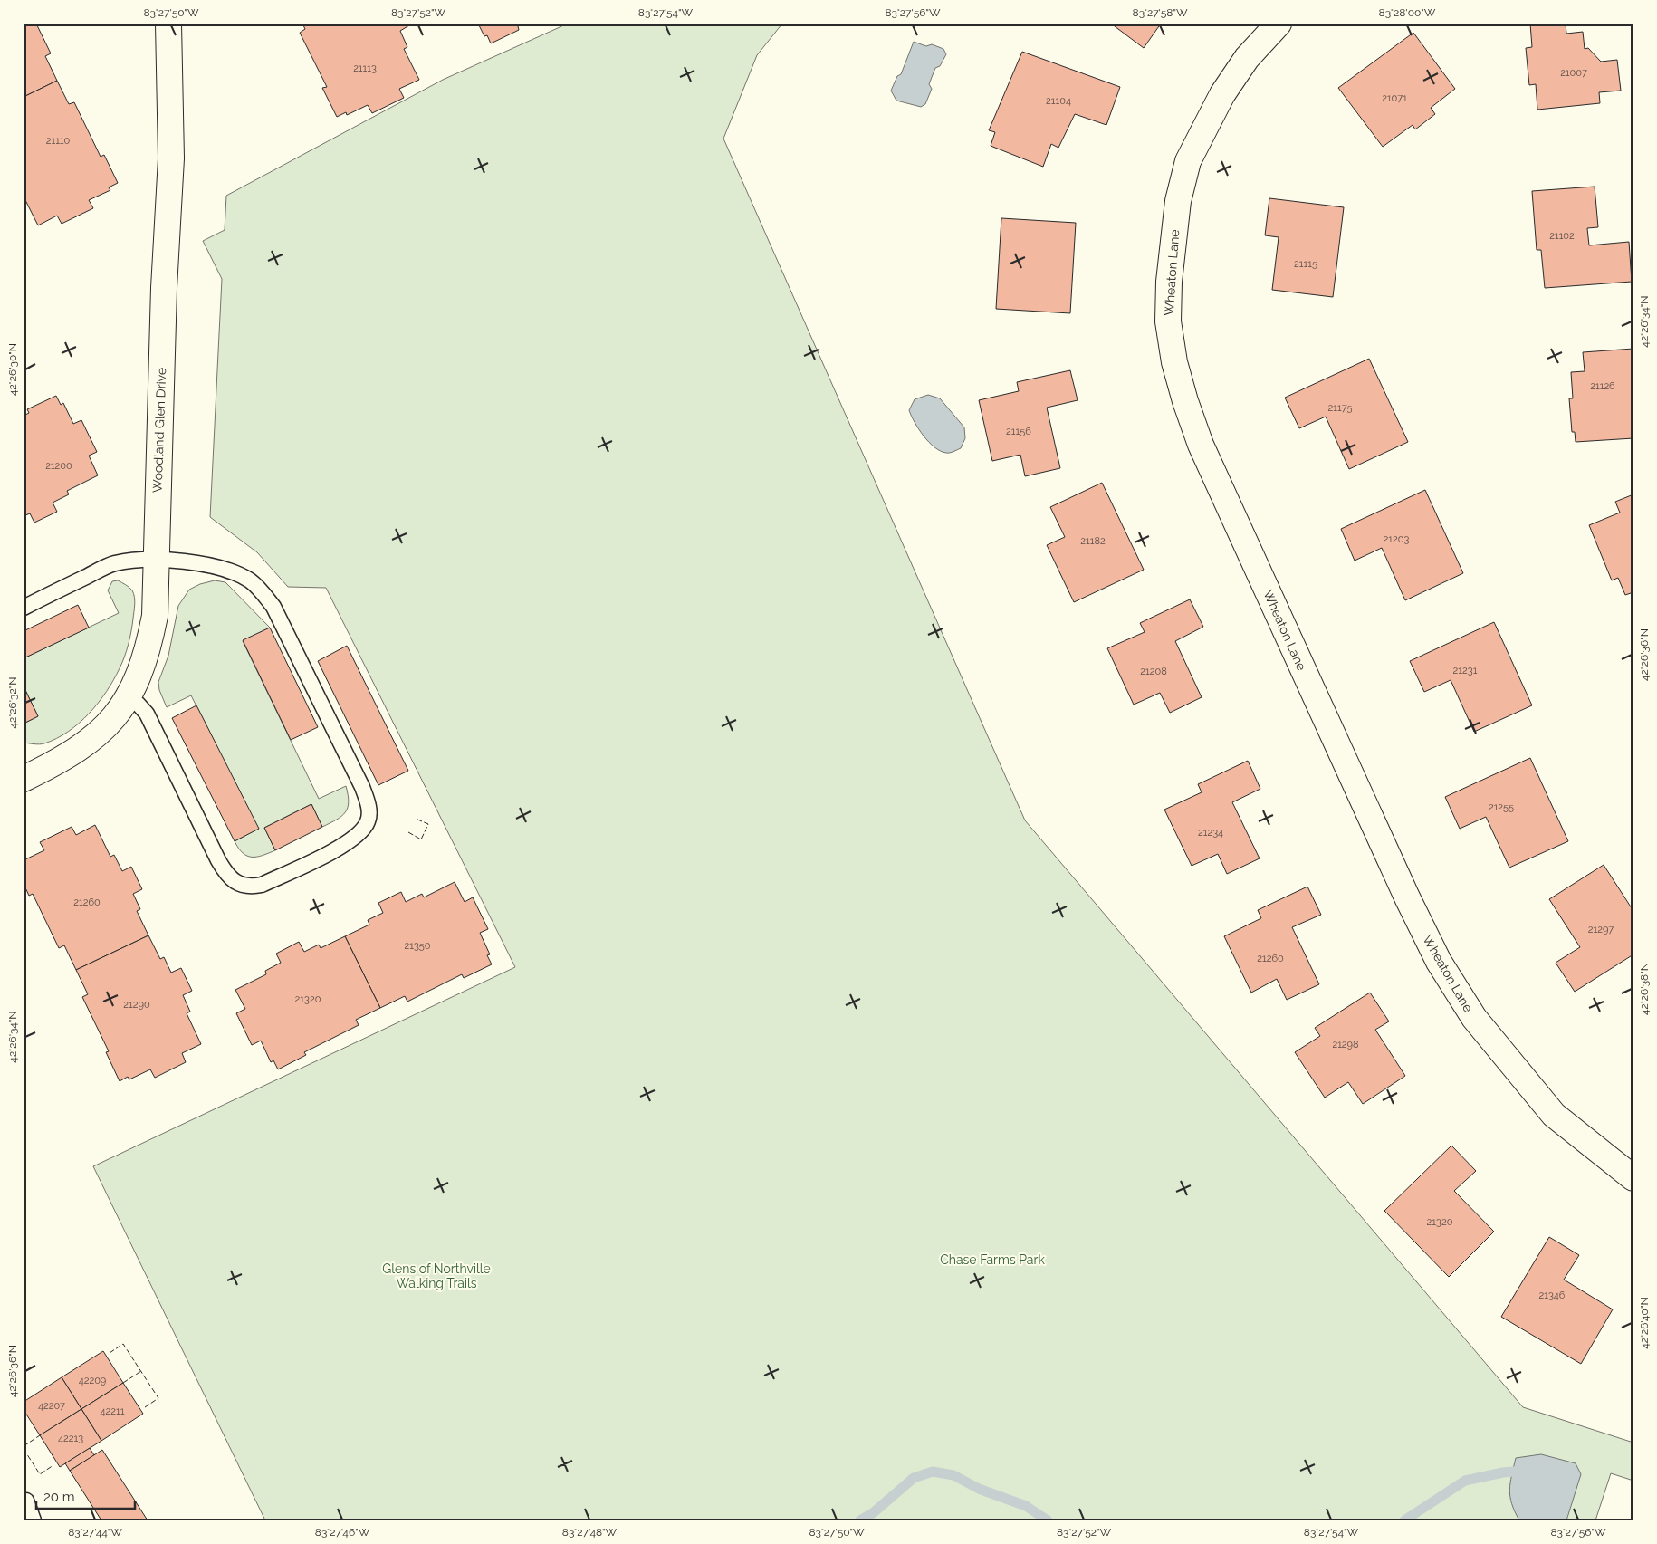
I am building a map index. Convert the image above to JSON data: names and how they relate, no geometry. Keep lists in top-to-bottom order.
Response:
{
  "streets": {
    "street": ["Wheaton Lane", "Woodland Glen Drive"]
  },
  "parks": ["Chase Farms Park", "Glens of Northville Walking Trails"],
  "house_numbers": [
    "21113",
    "21007",
    "21071",
    "21104",
    "21110",
    "21102",
    "21115",
    "21126",
    "21175",
    "21156",
    "21200",
    "21203",
    "21182",
    "21231",
    "21208",
    "21255",
    "21234",
    "21260",
    "21297",
    "21350",
    "21260",
    "21320",
    "21290",
    "21298",
    "21320",
    "21346",
    "42209",
    "42207",
    "42211",
    "42213"
  ],
  "scale_bar": "20 m",
  "coordinates": [
    "83°27'50\"W",
    "83°27'52\"W",
    "83°27'54\"W",
    "83°27'56\"W",
    "83°27'58\"W",
    "83°28'00\"W",
    "42°26'34\"N",
    "42°26'30\"N",
    "42°26'36\"N",
    "42°26'32\"N",
    "42°26'38\"N",
    "42°26'40\"N",
    "83°27'44\"W",
    "83°27'46\"W",
    "83°27'48\"W"
  ]
}
